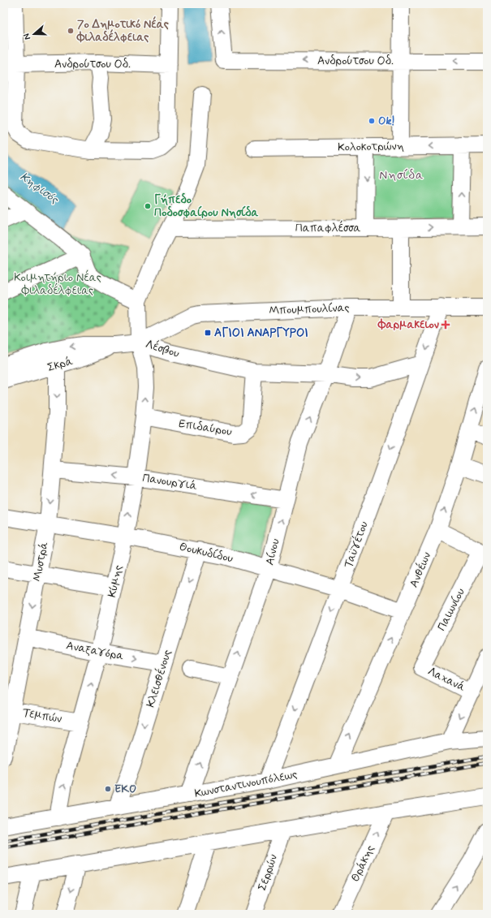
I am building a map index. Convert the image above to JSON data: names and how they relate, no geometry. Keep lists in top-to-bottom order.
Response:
{
  "streets": {
    "street": [
      "Ανδρούτσου Οδ.",
      "Κολοκοτρώνη",
      "Παπαφλέσσα",
      "Μπουμπουλίνας",
      "Λέσβου",
      "Σκρά",
      "Επιδαύρου",
      "Πανουργιά",
      "Ταϋγέτου",
      "Αίνου",
      "Θουκυδίδου",
      "Μυστρά",
      "Ανθέων",
      "Κύμης",
      "Παιωνίου",
      "Αναξαγόρα",
      "Κλεισθένους",
      "Λαχανά",
      "Τεμπών",
      "Κωνσταντινουπόλεως",
      "Θράκης",
      "Σερρών"
    ]
  },
  "crossings": [
    ["Παπαφλέσσα", "Λέσβου"],
    ["Μπουμπουλίνας", "Λέσβου"],
    ["Μπουμπουλίνας", "Σκρά"],
    ["Μπουμπουλίνας", "Ταϋγέτου"],
    ["Μπουμπουλίνας", "Αίνου"],
    ["Μπουμπουλίνας", "Κύμης"],
    ["Λέσβου", "Σκρά"],
    ["Λέσβου", "Επιδαύρου"],
    ["Λέσβου", "Ταϋγέτου"],
    ["Λέσβου", "Αίνου"],
    ["Λέσβου", "Κύμης"],
    ["Σκρά", "Μυστρά"],
    ["Σκρά", "Κύμης"],
    ["Επιδαύρου", "Κύμης"],
    ["Πανουργιά", "Αίνου"],
    ["Πανουργιά", "Μυστρά"],
    ["Πανουργιά", "Κύμης"],
    ["Ταϋγέτου", "Θουκυδίδου"],
    ["Ταϋγέτου", "Κωνσταντινουπόλεως"],
    ["Αίνου", "Θουκυδίδου"],
    ["Αίνου", "Κωνσταντινουπόλεως"],
    ["Θουκυδίδου", "Μυστρά"],
    ["Θουκυδίδου", "Ανθέων"],
    ["Θουκυδίδου", "Κύμης"],
    ["Θουκυδίδου", "Κλεισθένους"],
    ["Μυστρά", "Αναξαγόρα"],
    ["Μυστρά", "Τεμπών"],
    ["Ανθέων", "Κωνσταντινουπόλεως"],
    ["Κύμης", "Αναξαγόρα"],
    ["Κύμης", "Τεμπών"],
    ["Κύμης", "Κωνσταντινουπόλεως"],
    ["Παιωνίου", "Λαχανά"],
    ["Αναξαγόρα", "Κλεισθένους"],
    ["Κλεισθένους", "Κωνσταντινουπόλεως"]
  ],
  "one_way": [
    "Ανδρούτσου Οδ.",
    "Ταϋγέτου",
    "Αίνου",
    "Μυστρά",
    "Κύμης",
    "Αναξαγόρα",
    "Κλεισθένους"
  ],
  "districts": ["Νησίδα"],
  "water": ["Κηφισός"],
  "parks": ["Κοιμητήριο Νέας Φιλαδέλφειας"],
  "places": {
    "other": [
      "7ο Δημοτικό Νέας Φιλαδέλφειας",
      "Ok!",
      "Γήπεδο Ποδοσφαίρου Νησίδα",
      "EKO"
    ],
    "health": ["Φαρμακειον"],
    "transit": ["ΑΓΙΟΙ ΑΝΑΡΓΥΡΟΙ"]
  },
  "north": "left"
}
